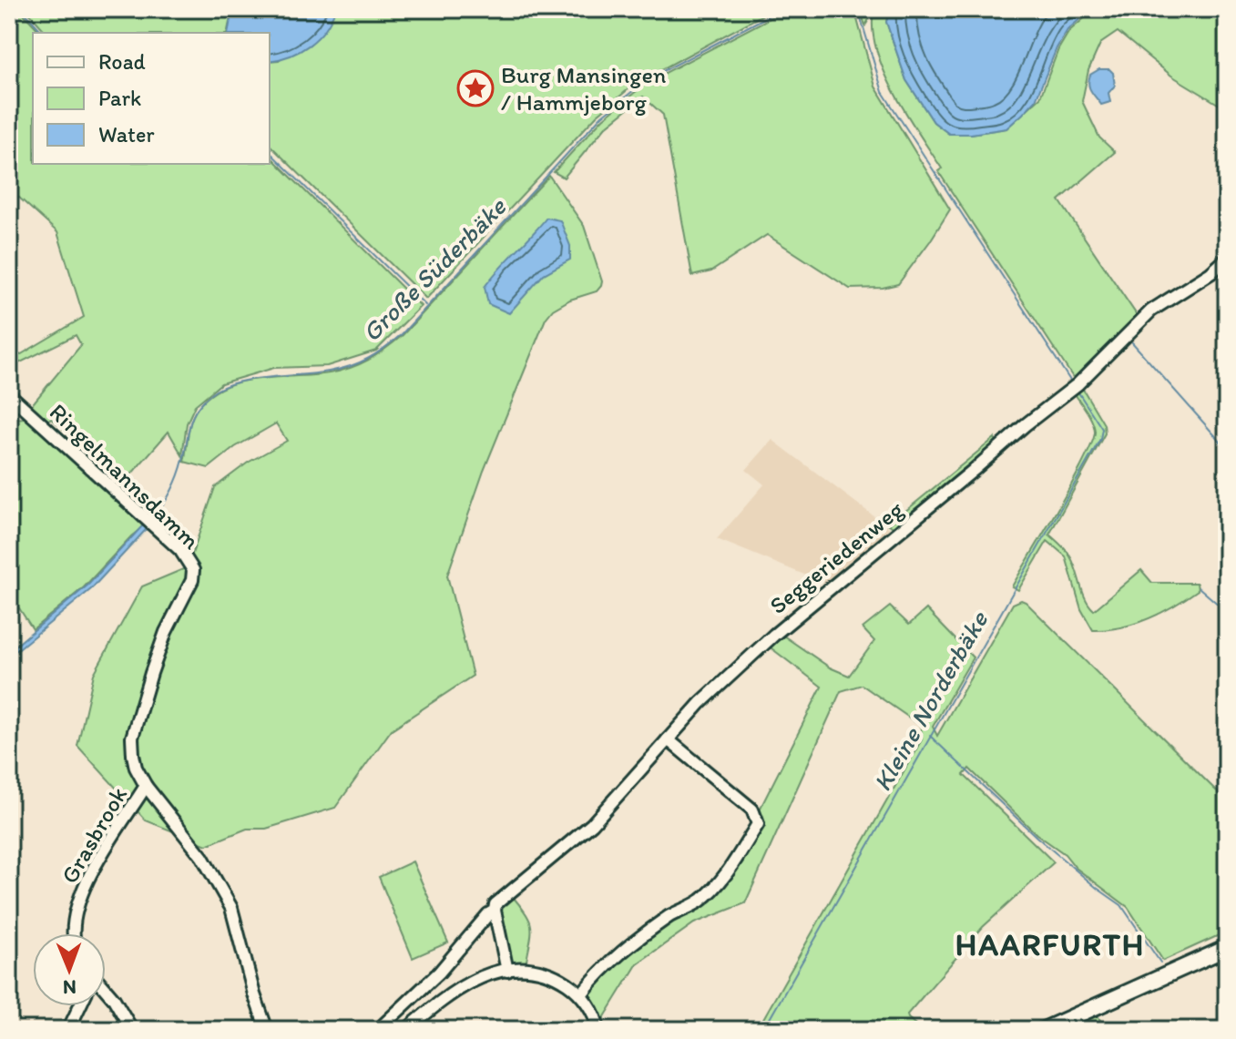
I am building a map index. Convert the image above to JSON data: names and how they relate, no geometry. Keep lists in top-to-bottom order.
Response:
{
  "streets": {
    "street": ["Ringelmannsdamm", "Seggeriedenweg", "Grasbrook"]
  },
  "crossings": [
    ["Ringelmannsdamm", "Grasbrook"]
  ],
  "districts": ["HAARFURTH"],
  "water": ["Große Süderbäke", "Kleine Norderbäke"],
  "places": {
    "place": ["Burg Mansingen / Hammjeborg"]
  },
  "legend": ["Road", "Park", "Water"],
  "north": "bottom"
}
